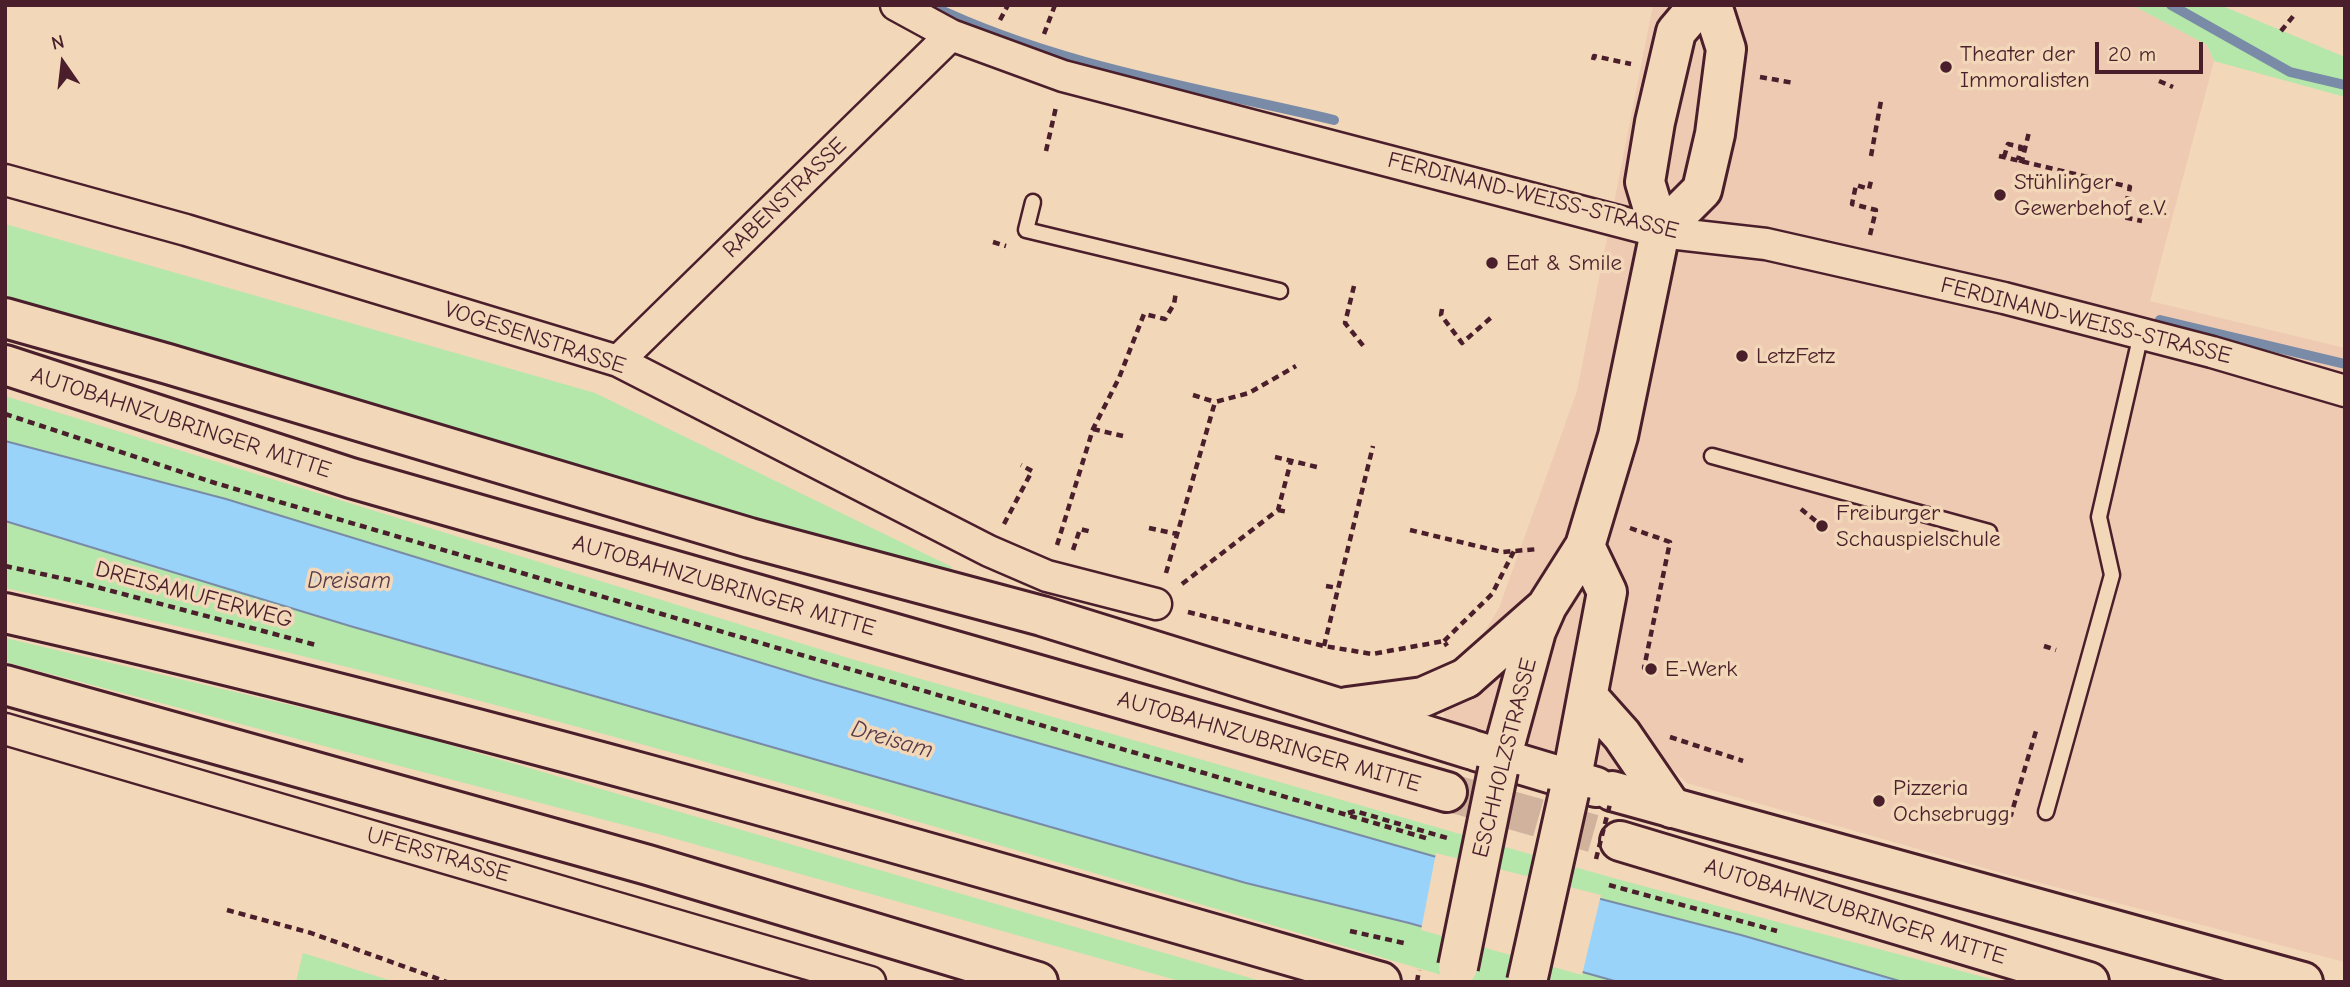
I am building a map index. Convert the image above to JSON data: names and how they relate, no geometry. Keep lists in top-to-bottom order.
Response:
{
  "streets": {
    "main road": ["AUTOBAHNZUBRINGER MITTE", "ESCHHOLZSTRASSE"],
    "street": [
      "FERDINAND-WEISS-STRASSE",
      "RABENSTRASSE",
      "VOGESENSTRASSE",
      "UFERSTRASSE"
    ],
    "path": ["DREISAMUFERWEG"]
  },
  "crossings": [
    ["FERDINAND-WEISS-STRASSE", "RABENSTRASSE"],
    ["FERDINAND-WEISS-STRASSE", "ESCHHOLZSTRASSE"],
    ["RABENSTRASSE", "VOGESENSTRASSE"]
  ],
  "water": ["Dreisam"],
  "places": [
    "Theater der Immoralisten",
    "Stühlinger Gewerbehof e.V.",
    "Eat & Smile",
    "LetzFetz",
    "Freiburger Schauspielschule",
    "E-Werk",
    "Pizzeria Ochsebrugg"
  ],
  "scale_bar": "20 m",
  "north": "top"
}
